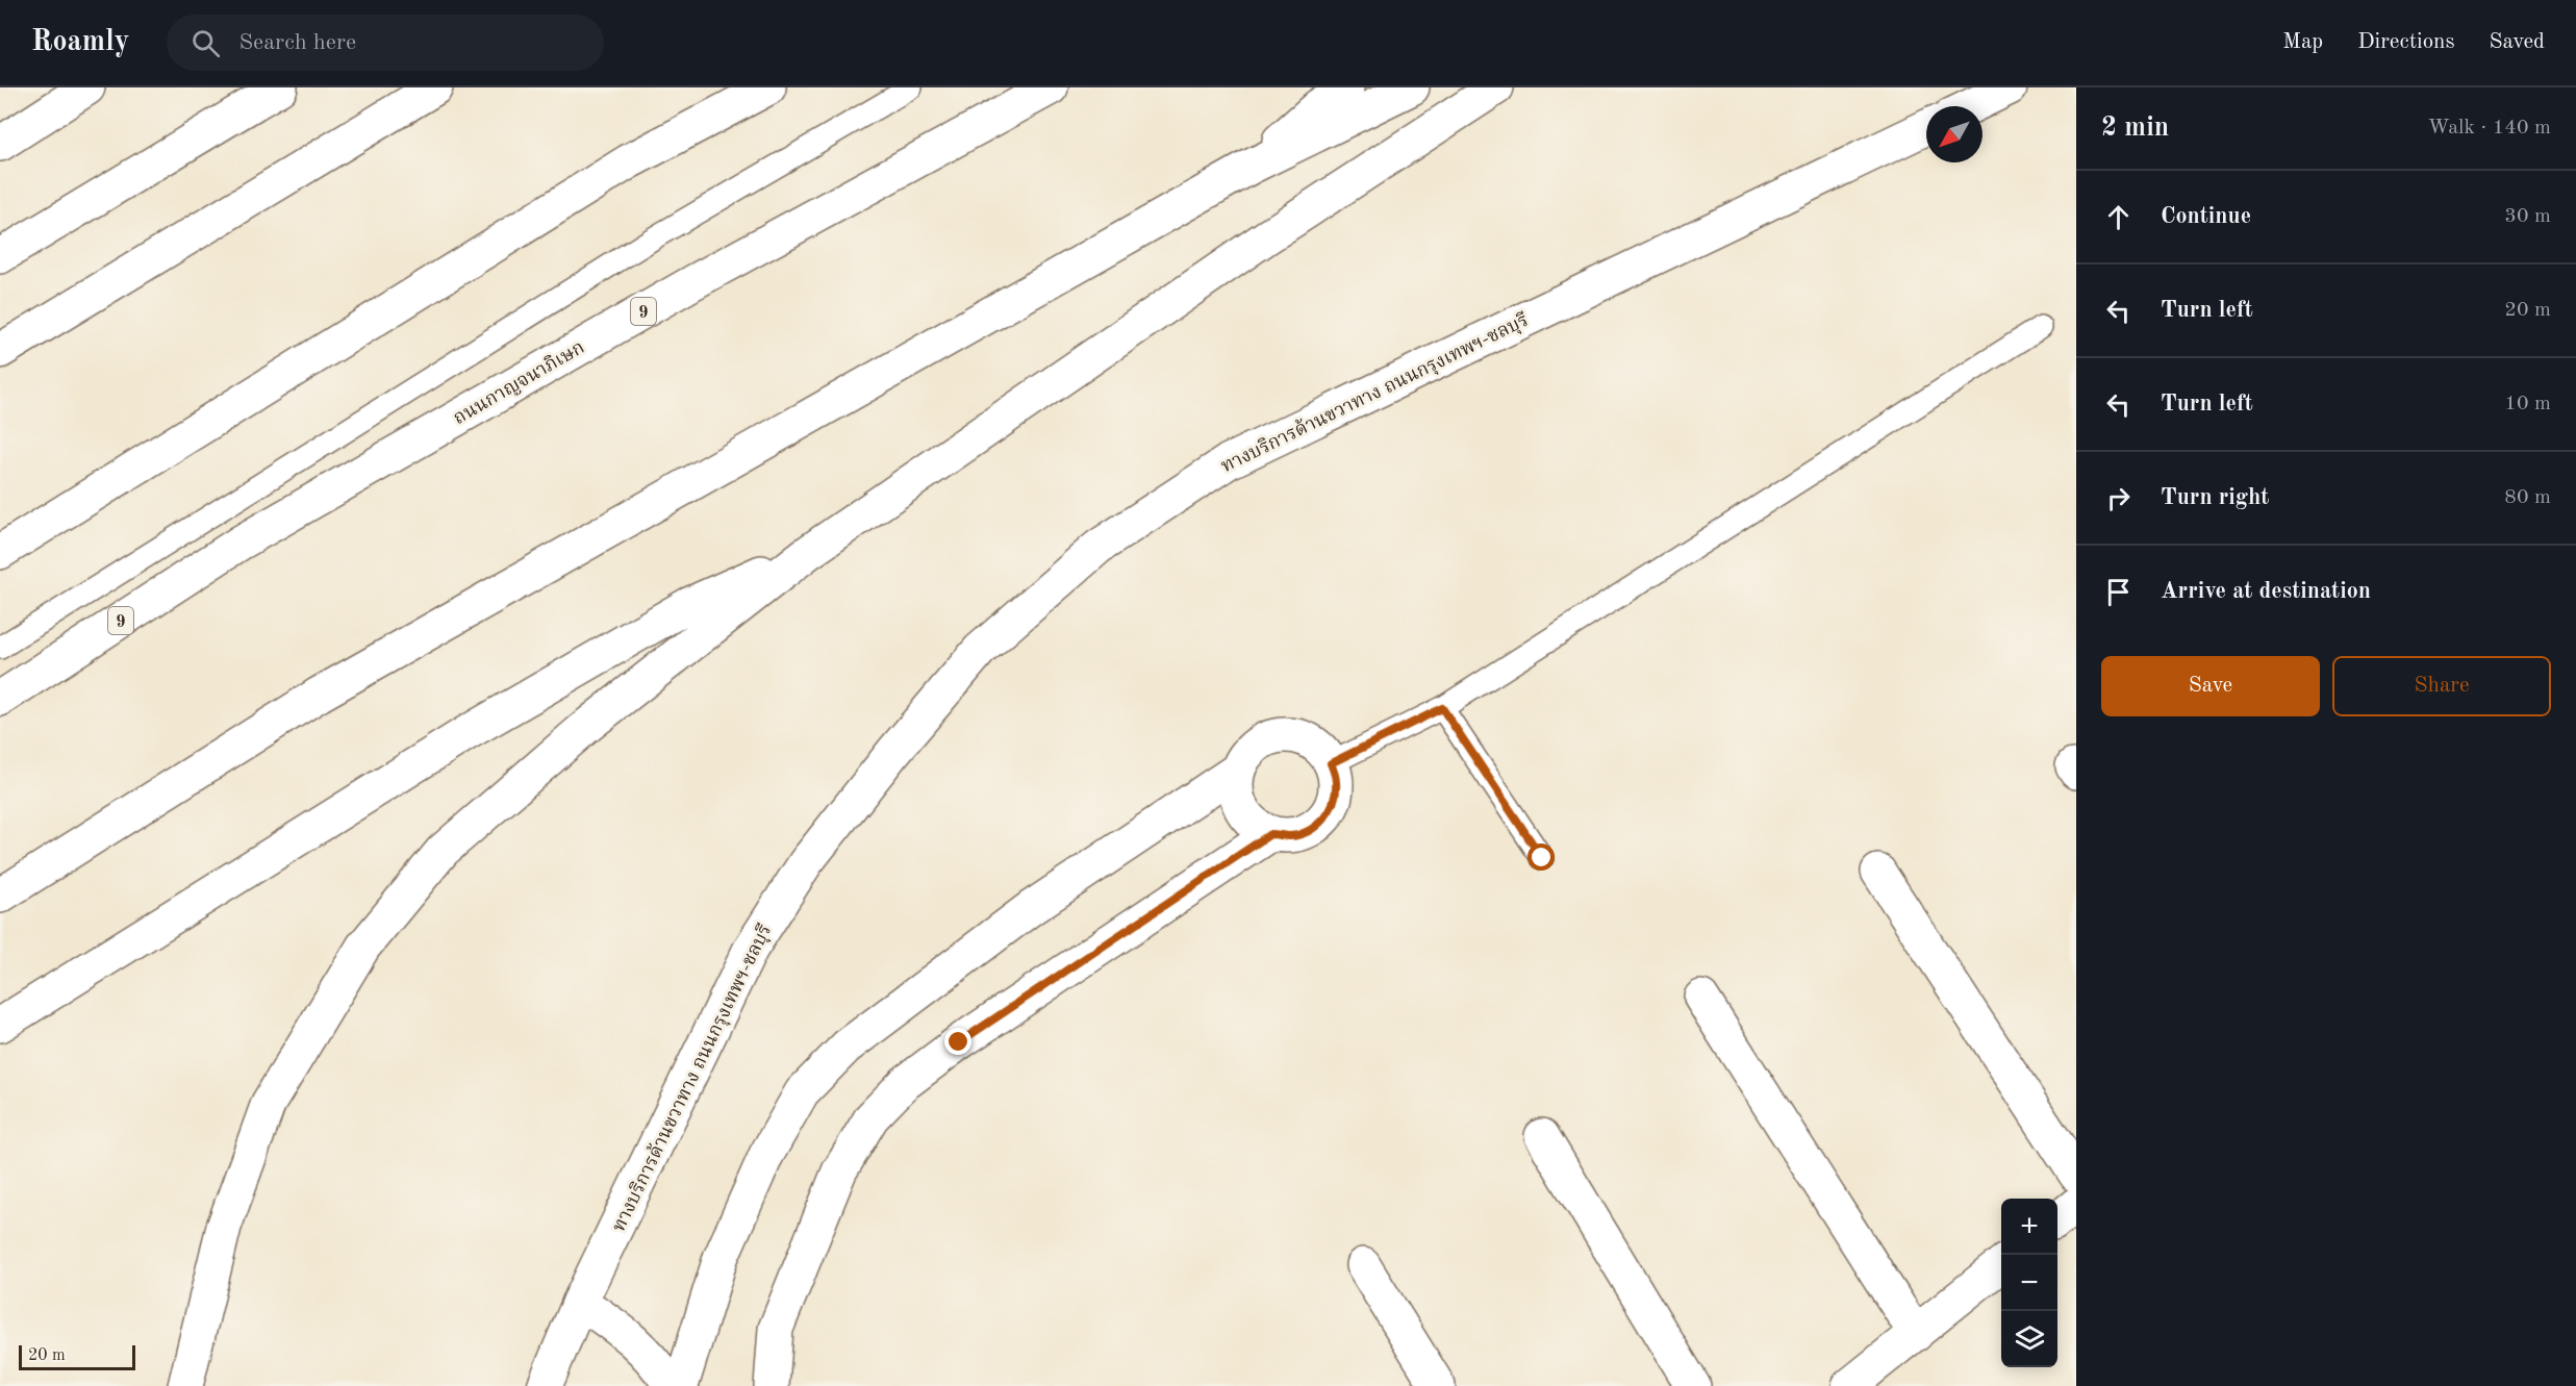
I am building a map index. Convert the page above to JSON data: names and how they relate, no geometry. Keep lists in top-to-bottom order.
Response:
{
  "streets": {
    "main road": ["9", "ถนนกาญจนาภิเษก", "ทางบริการด้านขวาทาง ถนนกรุงเทพฯ-ชลบุรี"]
  },
  "scale_bar": "20 m",
  "north": "bottom left",
  "page": {
    "header": "Roamly",
    "search": "Search here",
    "nav": ["Map", "Directions", "Saved"],
    "heading": ["2 min", "Walk · 140 m"],
    "list": [
      ["Continue", "30 m"],
      ["Turn left", "20 m"],
      ["Turn left", "10 m"],
      ["Turn right", "80 m"],
      "Arrive at destination"
    ],
    "buttons": ["Save", "Share"],
    "map_buttons": ["+", "−"],
    "scale": "20 m"
  }
}
